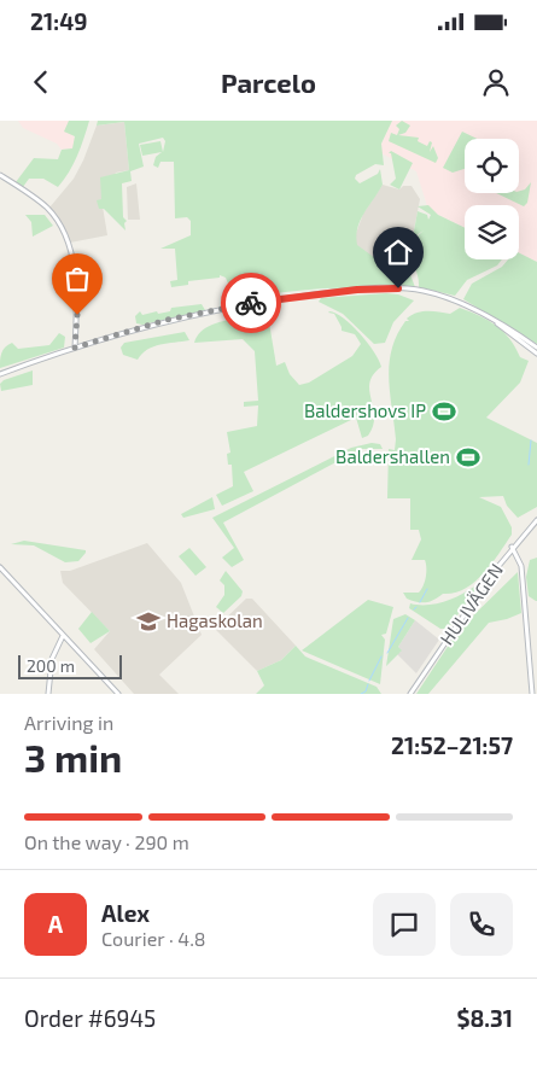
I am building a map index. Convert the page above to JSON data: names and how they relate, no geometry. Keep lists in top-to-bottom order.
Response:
{
  "streets": {
    "street": ["HULIVÄGEN"]
  },
  "places": {
    "sports": ["Baldershovs IP", "Baldershallen"],
    "school or university": ["Hagaskolan"]
  },
  "scale_bar": "200 m",
  "page": {
    "status": "21:49",
    "header": "Parcelo",
    "scale": "200 m",
    "heading": ["3 min", "Arriving in", "21:52–21:57"],
    "panel": [
      "Alex",
      "Courier · 4.8",
      "Order #6945",
      "$8.31"
    ],
    "bar": "On the way · 290 m",
    "round": "A"
  }
}
